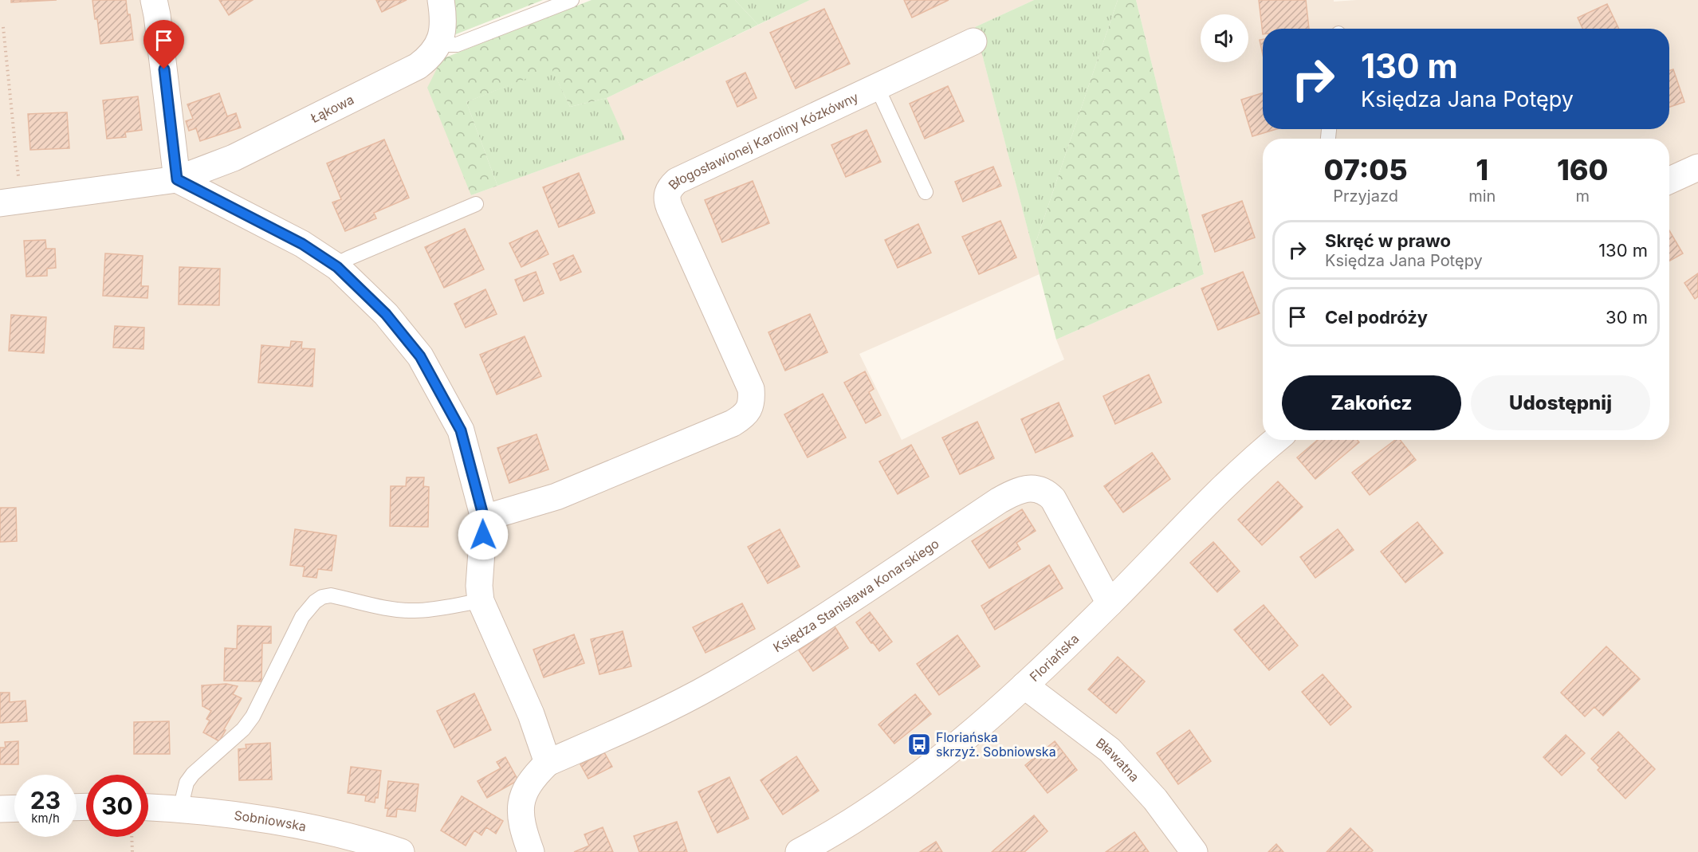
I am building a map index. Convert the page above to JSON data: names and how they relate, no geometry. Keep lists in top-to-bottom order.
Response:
{
  "streets": {
    "street": [
      "Łąkowa",
      "Błogosławionej Karoliny Kózkówny",
      "Księdza Stanisława Konarskiego",
      "Floriańska",
      "Bławatna",
      "Sobniowska"
    ]
  },
  "crossings": [
    ["Księdza Stanisława Konarskiego", "Floriańska"],
    ["Floriańska", "Bławatna"]
  ],
  "places": {
    "bus stop": ["Floriańska skrzyż. Sobniowska"]
  },
  "page": {
    "turn": ["130 m", "Księdza Jana Potępy"],
    "eta": [
      "07:05",
      "Przyjazd",
      "1",
      "min",
      "160",
      "m"
    ],
    "list": [
      {
        "name": "Skręć w prawo",
        "note": "Księdza Jana Potępy",
        "value": "130 m"
      },
      {
        "name": "Cel podróży",
        "value": "30 m"
      }
    ],
    "buttons": ["Zakończ", "Udostępnij"],
    "speed": "23 km/h",
    "limit": "30"
  }
}
